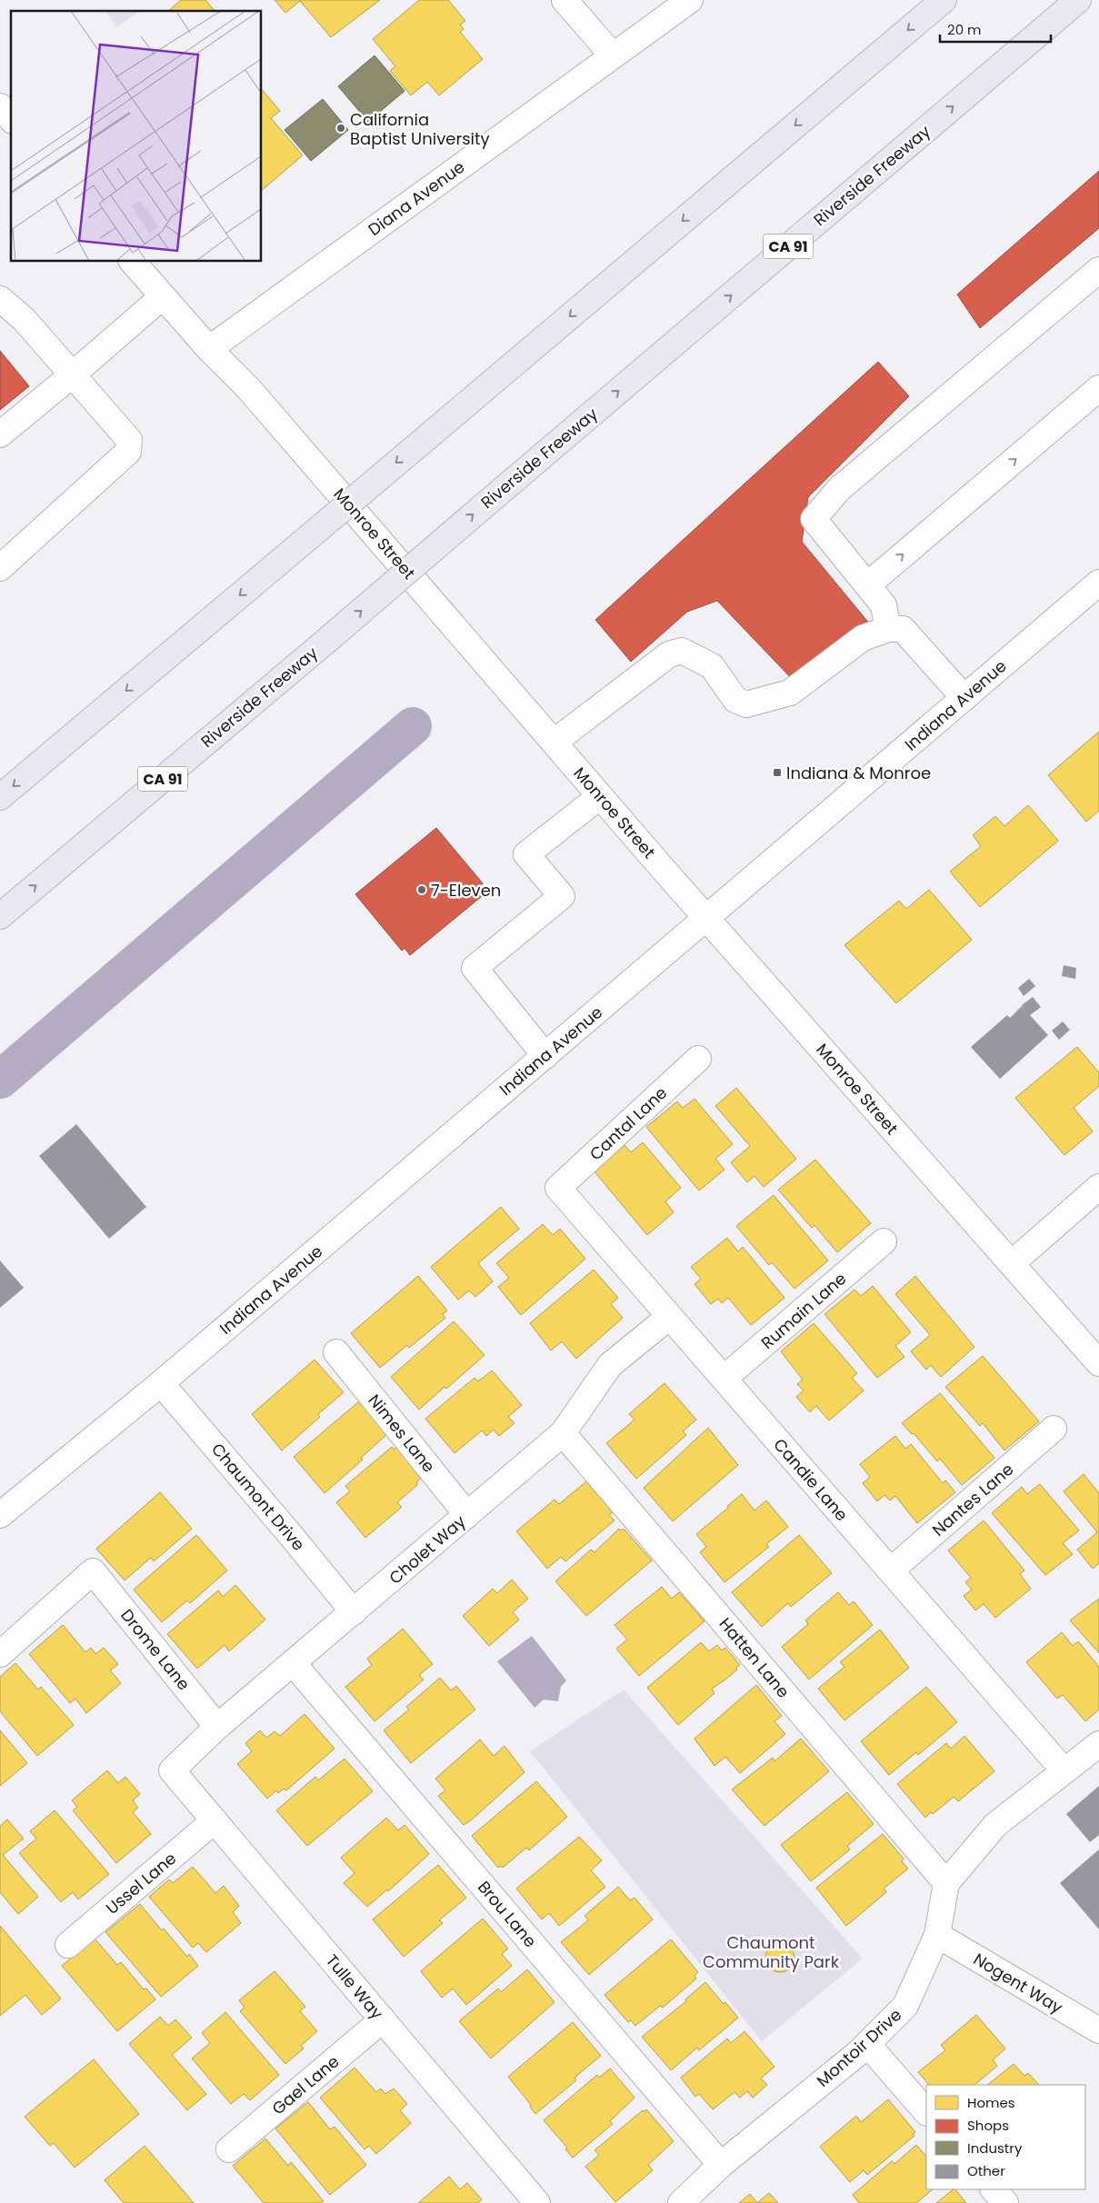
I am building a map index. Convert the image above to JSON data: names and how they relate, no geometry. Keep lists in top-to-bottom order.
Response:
{
  "streets": {
    "highway": ["Riverside Freeway", "CA 91"],
    "street": [
      "Diana Avenue",
      "Monroe Street",
      "Indiana Avenue",
      "Cantal Lane",
      "Rumain Lane",
      "Nimes Lane",
      "Candie Lane",
      "Chaumont Drive",
      "Nantes Lane",
      "Cholet Way",
      "Drome Lane",
      "Hatten Lane",
      "Ussel Lane",
      "Brou Lane",
      "Nogent Way",
      "Tulle Way",
      "Montoir Drive",
      "Gael Lane"
    ]
  },
  "crossings": [
    ["Diana Avenue", "Monroe Street"],
    ["Monroe Street", "Indiana Avenue"],
    ["Indiana Avenue", "Chaumont Drive"],
    ["Cantal Lane", "Candie Lane"],
    ["Rumain Lane", "Candie Lane"],
    ["Nimes Lane", "Cholet Way"],
    ["Candie Lane", "Nantes Lane"],
    ["Candie Lane", "Cholet Way"],
    ["Chaumont Drive", "Cholet Way"],
    ["Cholet Way", "Drome Lane"],
    ["Cholet Way", "Hatten Lane"],
    ["Cholet Way", "Brou Lane"],
    ["Cholet Way", "Tulle Way"],
    ["Hatten Lane", "Montoir Drive"],
    ["Ussel Lane", "Tulle Way"],
    ["Brou Lane", "Montoir Drive"],
    ["Nogent Way", "Montoir Drive"],
    ["Tulle Way", "Gael Lane"]
  ],
  "parks": ["Chaumont Community Park"],
  "places": {
    "other": ["California Baptist University", "7-Eleven"],
    "transit": ["Indiana & Monroe"]
  },
  "legend": [
    "Homes",
    "Shops",
    "Industry",
    "Other"
  ],
  "scale_bar": "20 m"
}
